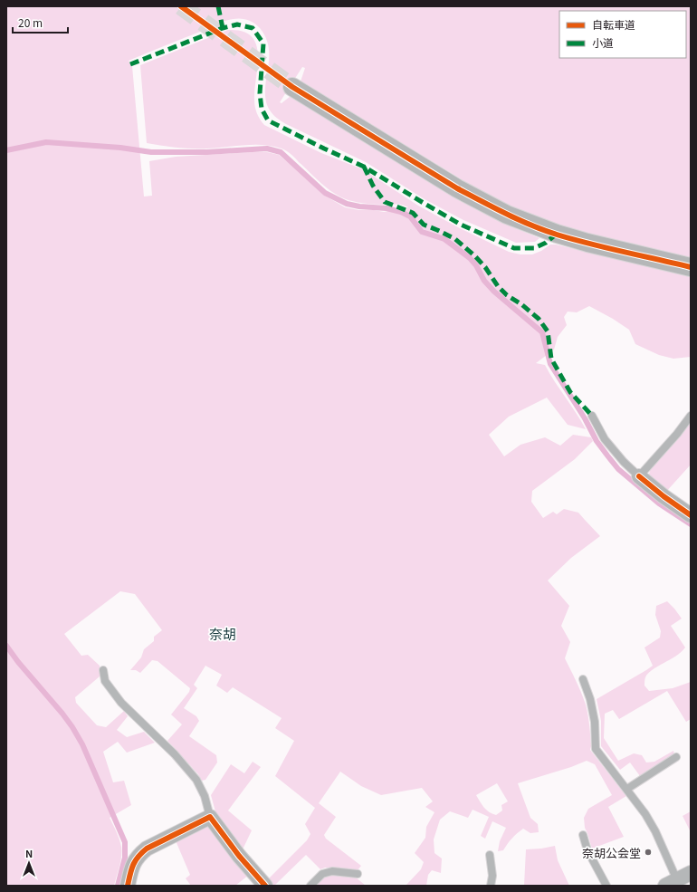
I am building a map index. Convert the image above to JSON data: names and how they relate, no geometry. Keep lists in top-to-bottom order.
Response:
{
  "districts": ["奈胡"],
  "places": ["奈胡公会堂"],
  "legend": ["自転車道", "小道"],
  "scale_bar": "20 m",
  "north": "top"
}
